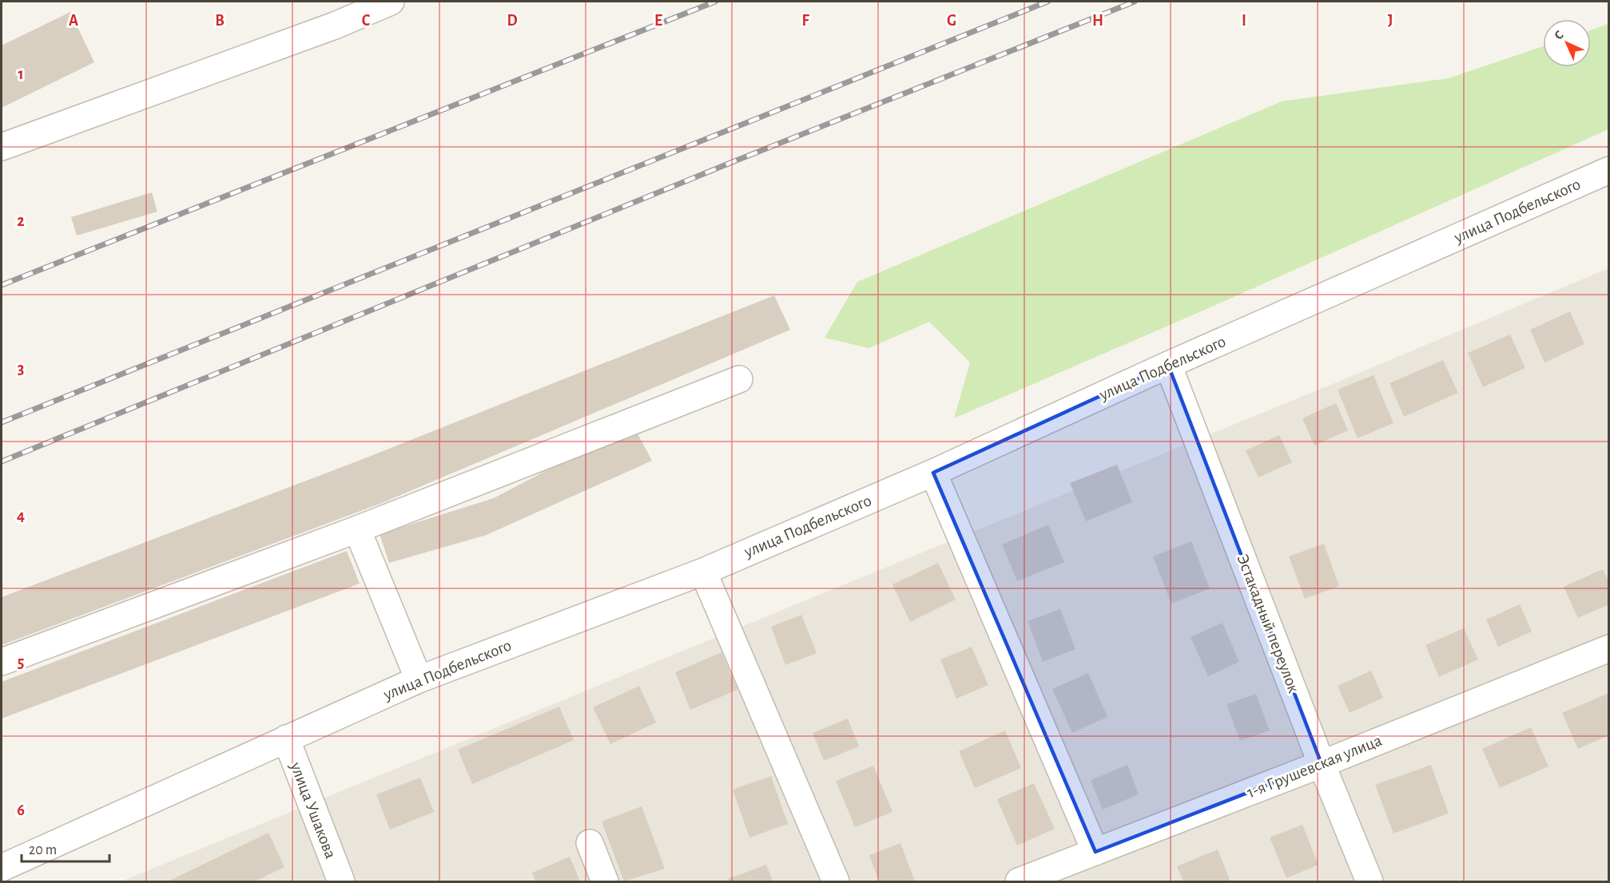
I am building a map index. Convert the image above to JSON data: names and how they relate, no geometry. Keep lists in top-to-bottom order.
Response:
{
  "streets": {
    "street": [
      "улица Подбельского",
      "Эстакадный переулок",
      "1-я Грушевская улица",
      "улица Ушакова"
    ]
  },
  "crossings": [
    ["улица Подбельского", "Эстакадный переулок"],
    ["улица Подбельского", "улица Ушакова"],
    ["Эстакадный переулок", "1-я Грушевская улица"]
  ],
  "scale_bar": "20 m",
  "north": "top left",
  "grid": {
    "columns": [
      "A",
      "B",
      "C",
      "D",
      "E",
      "F",
      "G",
      "H",
      "I",
      "J"
    ],
    "rows": [
      "1",
      "2",
      "3",
      "4",
      "5",
      "6"
    ]
  }
}
